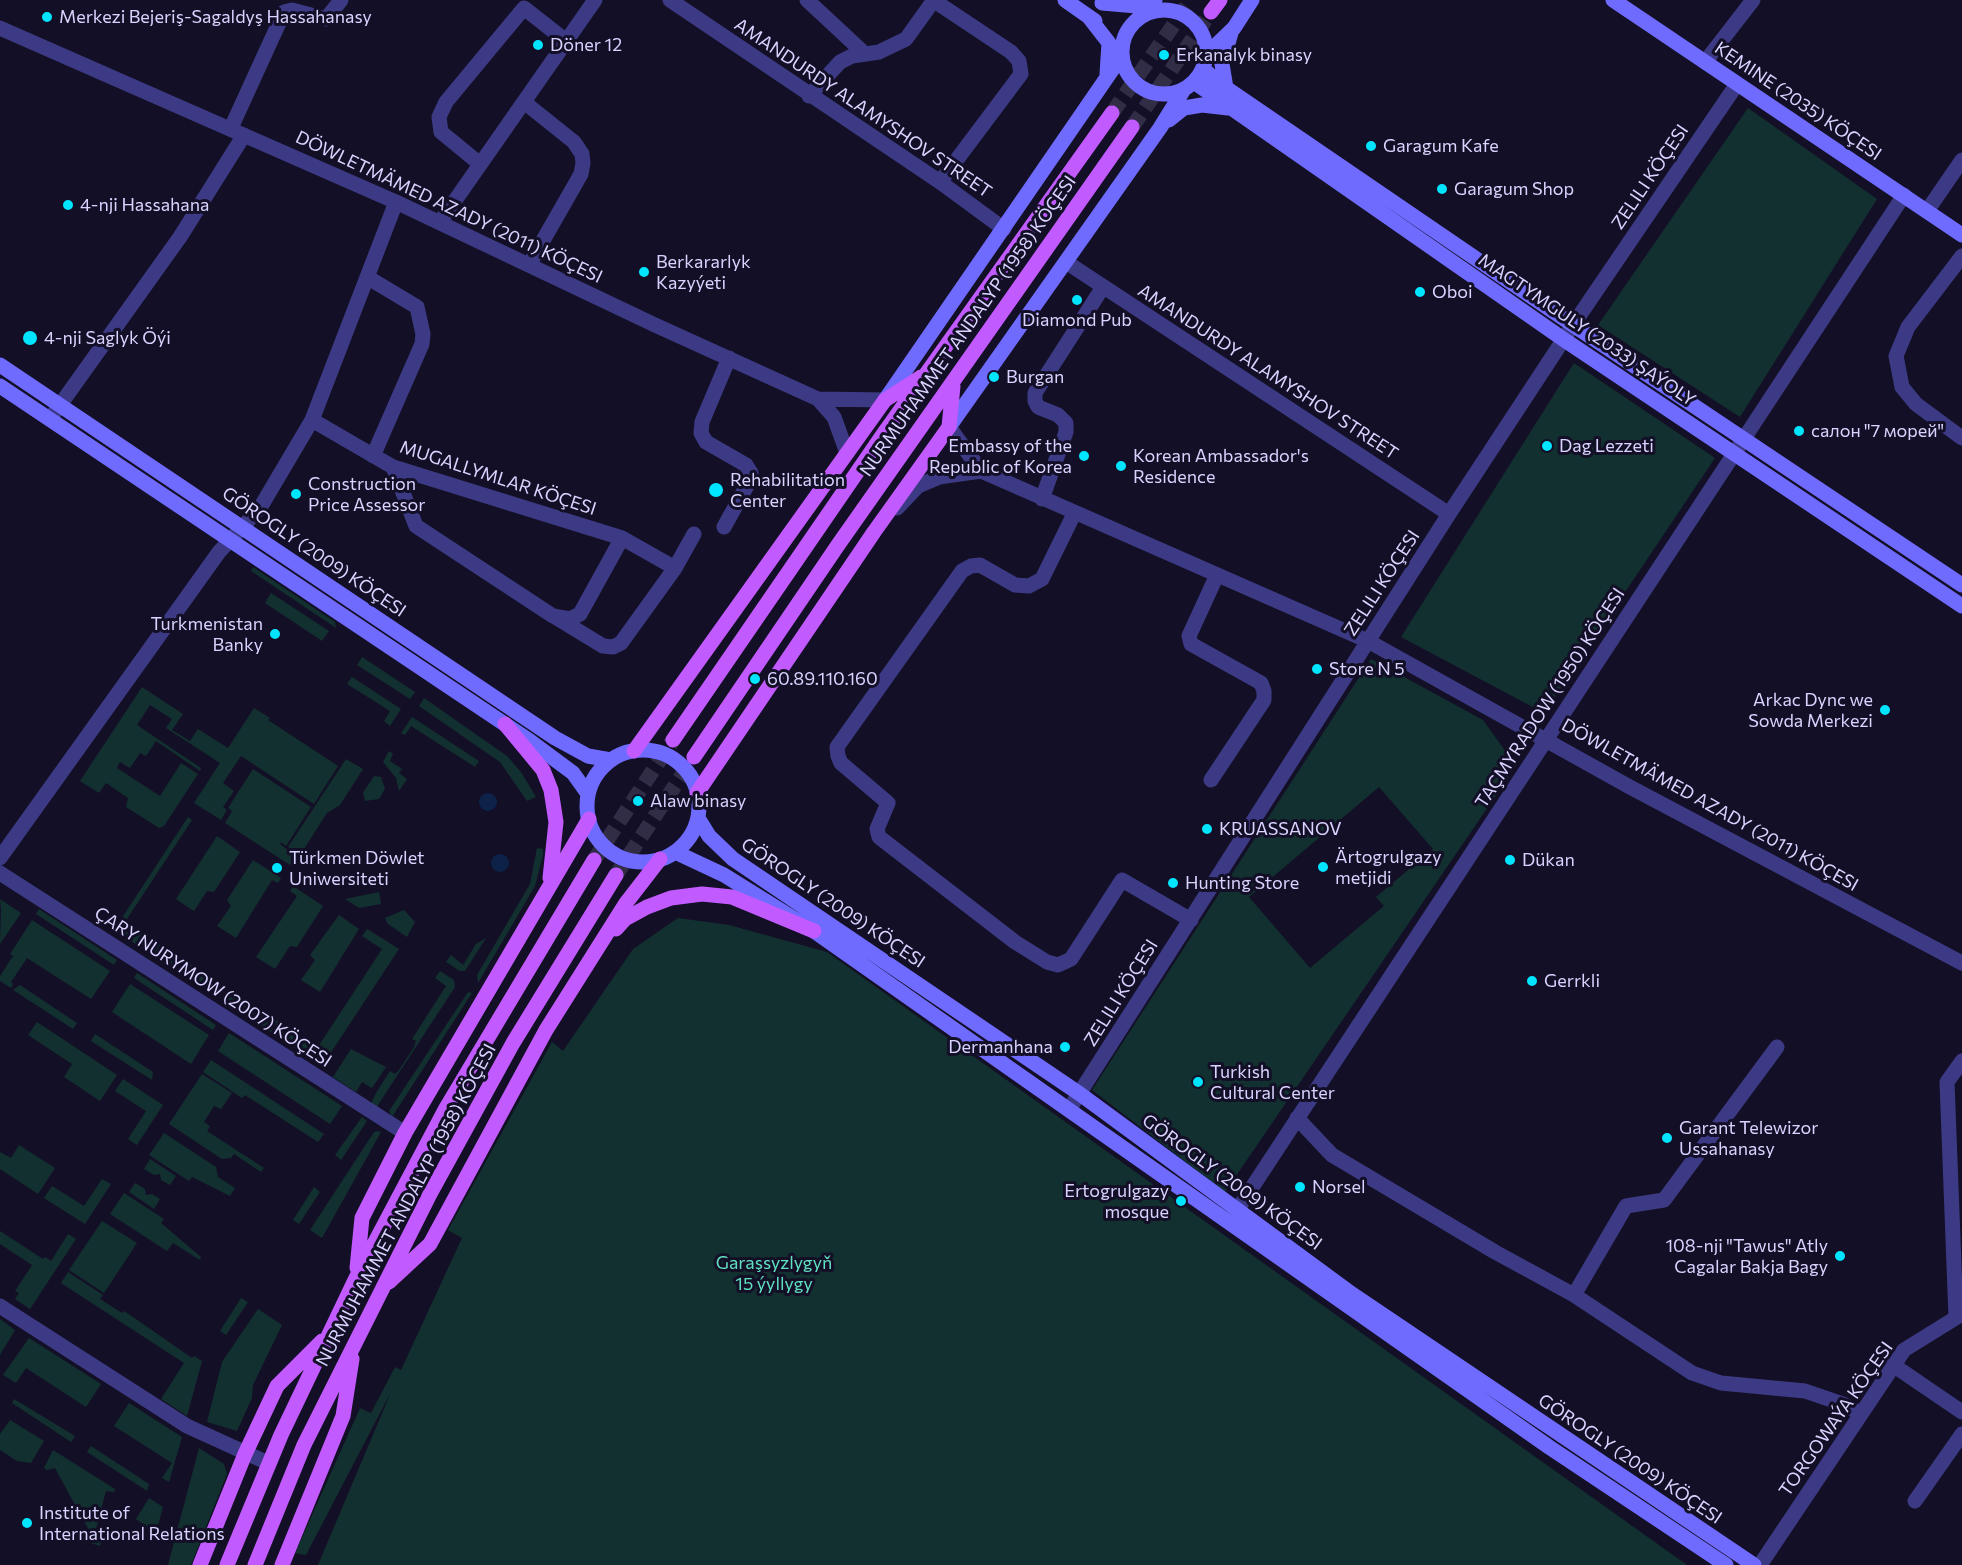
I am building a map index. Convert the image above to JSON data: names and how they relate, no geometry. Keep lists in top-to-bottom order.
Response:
{
  "streets": {
    "main road": ["NURMUHAMMET ANDALYP (1958) KÖÇESI"],
    "street": [
      "KEMINE (2035) KÖÇESI",
      "AMANDURDY ALAMYSHOV STREET",
      "ZELILI KÖÇESI",
      "DÖWLETMÄMED AZADY (2011) KÖÇESI",
      "MAGTYMGULY (2033) ŞAÝOLY",
      "MUGALLYMLAR KÖÇESI",
      "GÖROGLY (2009) KÖÇESI",
      "TAÇMYRADOW (1950) KÖÇESI",
      "ÇARY NURYMOW (2007) KÖÇESI",
      "TORGOWAÝA KÖÇESI"
    ]
  },
  "crossings": [
    ["KEMINE (2035) KÖÇESI", "ZELILI KÖÇESI"],
    ["KEMINE (2035) KÖÇESI", "TAÇMYRADOW (1950) KÖÇESI"],
    ["AMANDURDY ALAMYSHOV STREET", "ZELILI KÖÇESI"],
    ["ZELILI KÖÇESI", "DÖWLETMÄMED AZADY (2011) KÖÇESI"],
    ["ZELILI KÖÇESI", "MAGTYMGULY (2033) ŞAÝOLY"],
    ["ZELILI KÖÇESI", "GÖROGLY (2009) KÖÇESI"],
    ["DÖWLETMÄMED AZADY (2011) KÖÇESI", "NURMUHAMMET ANDALYP (1958) KÖÇESI"],
    ["DÖWLETMÄMED AZADY (2011) KÖÇESI", "TAÇMYRADOW (1950) KÖÇESI"],
    ["MAGTYMGULY (2033) ŞAÝOLY", "TAÇMYRADOW (1950) KÖÇESI"],
    ["GÖROGLY (2009) KÖÇESI", "TAÇMYRADOW (1950) KÖÇESI"]
  ],
  "parks": ["Garaşsyzlygyň 15 ýyllygy"],
  "places": [
    "Merkezi Bejeriş-Sagaldyş Hassahanasy",
    "Döner 12",
    "Erkanalyk binasy",
    "Garagum Kafe",
    "Garagum Shop",
    "4-nji Hassahana",
    "Berkararlyk Kazyýeti",
    "Oboi",
    "Diamond Pub",
    "4-nji Saglyk Öýi",
    "Burgan",
    "салон \"7 морей\"",
    "Dag Lezzeti",
    "Embassy of the Republic of Korea",
    "Korean Ambassador's Residence",
    "Rehabilitation Center",
    "Construction Price Assessor",
    "Turkmenistan Banky",
    "Store N 5",
    "60.89.110.160",
    "Arkac Dync we Sowda Merkezi",
    "Alaw binasy",
    "KRUASSANOV",
    "Dükan",
    "Ärtogrulgazy metjidi",
    "Türkmen Döwlet Uniwersiteti",
    "Hunting Store",
    "Gerrkli",
    "Dermanhana",
    "Turkish Cultural Center",
    "Garant Telewizor Ussahanasy",
    "Norsel",
    "Ertogrulgazy mosque",
    "108-nji \"Tawus\" Atly Cagalar Bakja Bagy",
    "Institute of International Relations"
  ]
}
